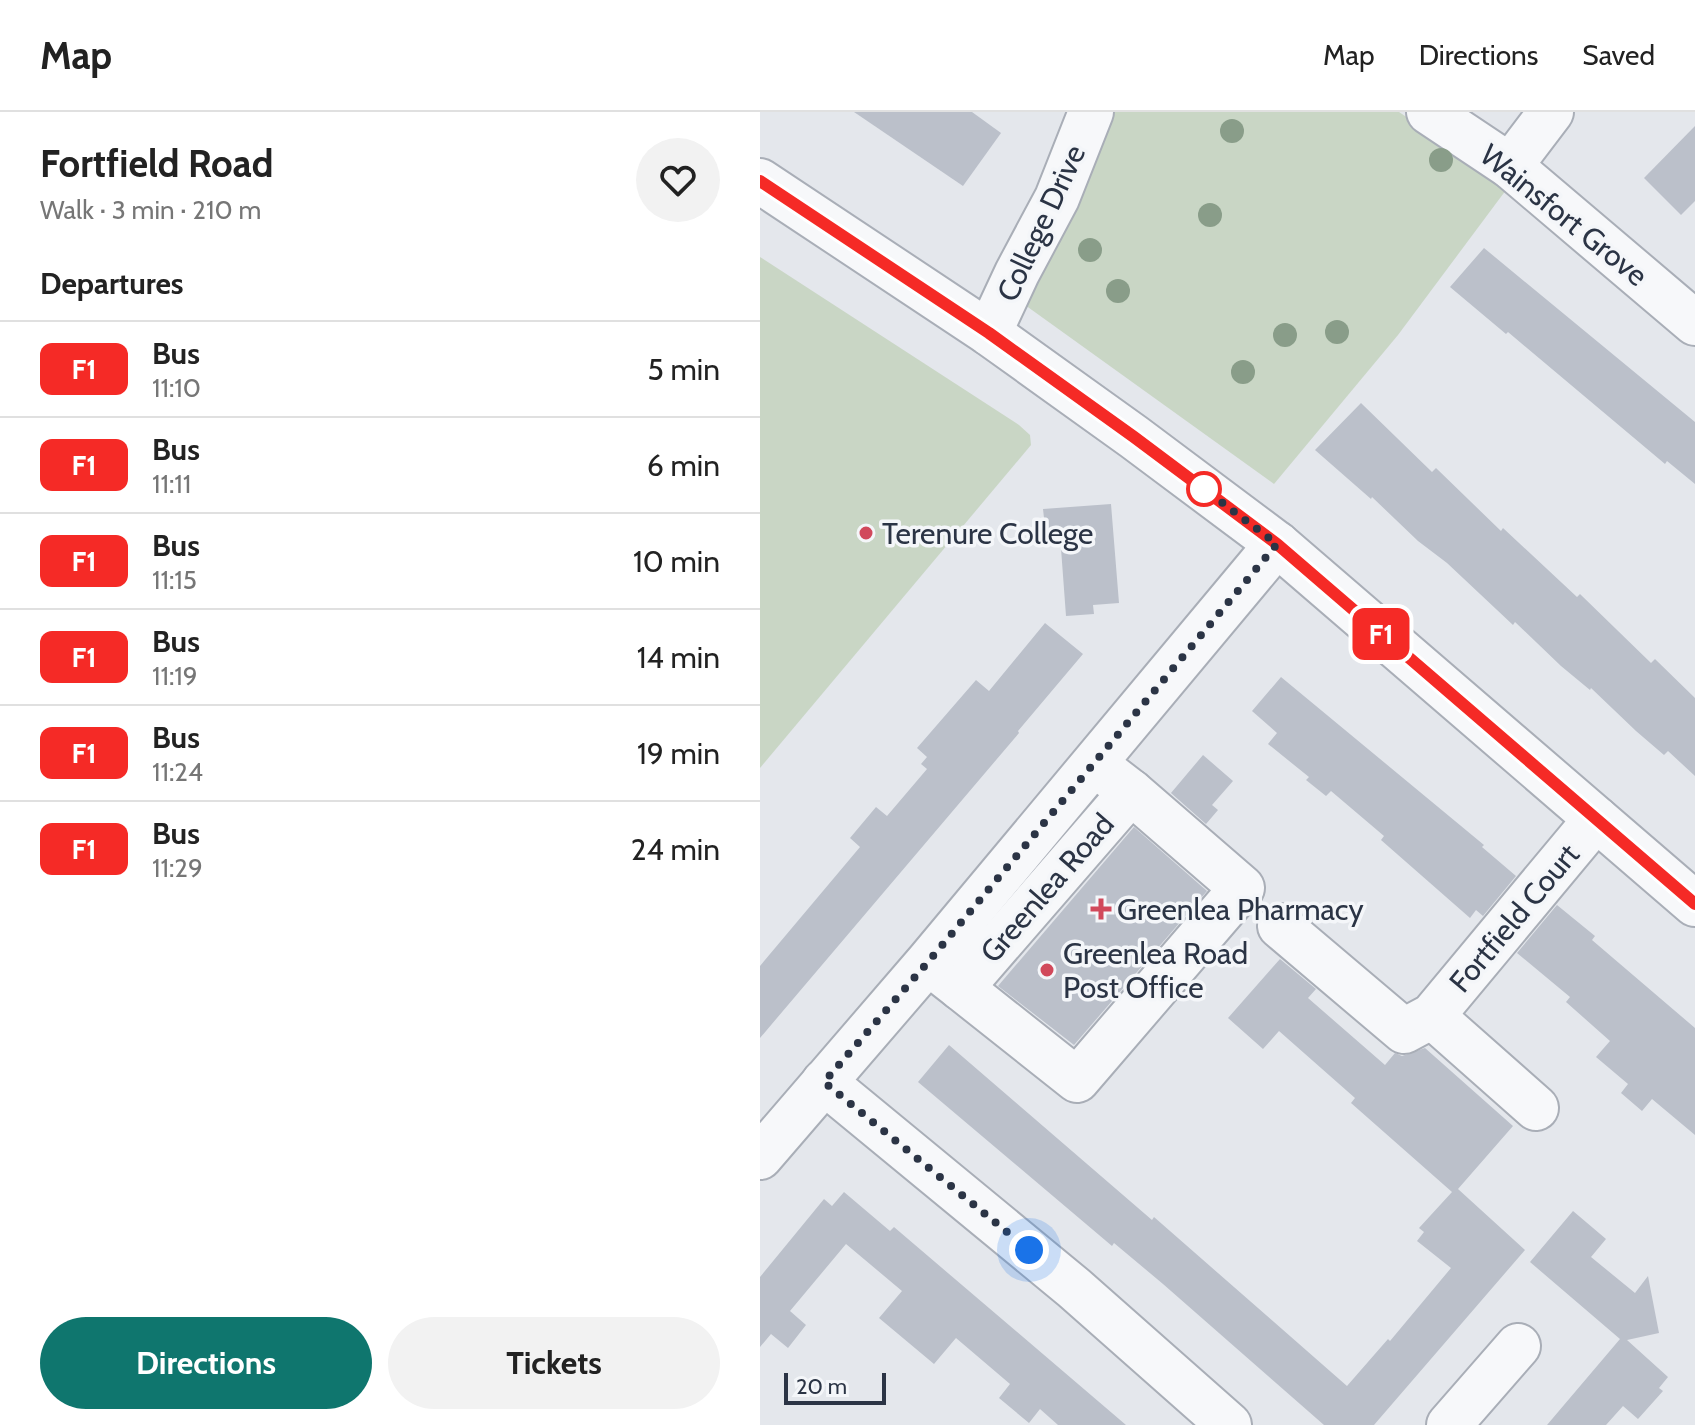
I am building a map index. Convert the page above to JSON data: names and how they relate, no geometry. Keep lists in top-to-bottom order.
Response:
{
  "streets": {
    "street": [
      "Wainsfort Grove",
      "College Drive",
      "Greenlea Road",
      "Fortfield Court"
    ]
  },
  "places": {
    "other": ["Terenure College", "Greenlea Road Post Office"],
    "health": ["Greenlea Pharmacy"]
  },
  "lines": ["bus line F1"],
  "scale_bar": "20 m",
  "page": {
    "header": "Map",
    "nav": ["Map", "Directions", "Saved"],
    "heading": [
      ["Fortfield Road", "Walk · 3 min · 210 m"],
      "Departures"
    ],
    "on_map": "F1",
    "list": [
      {
        "mark": "F1",
        "name": "Bus",
        "note": "11:10",
        "value": "5 min"
      },
      {
        "mark": "F1",
        "name": "Bus",
        "note": "11:11",
        "value": "6 min"
      },
      {
        "mark": "F1",
        "name": "Bus",
        "note": "11:15",
        "value": "10 min"
      },
      {
        "mark": "F1",
        "name": "Bus",
        "note": "11:19",
        "value": "14 min"
      },
      {
        "mark": "F1",
        "name": "Bus",
        "note": "11:24",
        "value": "19 min"
      },
      {
        "mark": "F1",
        "name": "Bus",
        "note": "11:29",
        "value": "24 min"
      }
    ],
    "buttons": ["Directions", "Tickets"],
    "scale": "20 m"
  }
}
